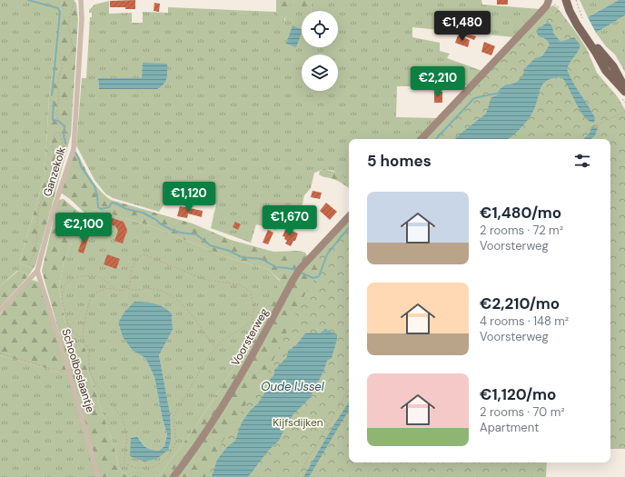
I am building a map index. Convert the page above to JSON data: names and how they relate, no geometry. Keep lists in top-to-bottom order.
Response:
{
  "streets": {
    "street": ["Ganzekolk", "Voorsterweg", "Schoolboslaantje"]
  },
  "crossings": [
    ["Ganzekolk", "Schoolboslaantje"]
  ],
  "water": ["Oude IJssel"],
  "parks": ["Kijfsdijken"],
  "page": {
    "price": [
      "€1,480",
      "€2,210",
      "€1,120",
      "€1,670",
      "€2,100"
    ],
    "heading": "5 homes",
    "list": [
      {
        "name": "€1,480/mo",
        "note": "2 rooms · 72 m² · Voorsterweg"
      },
      {
        "name": "€2,210/mo",
        "note": "4 rooms · 148 m² · Voorsterweg"
      },
      {
        "name": "€1,120/mo",
        "note": "2 rooms · 70 m² · Apartment"
      }
    ]
  }
}
